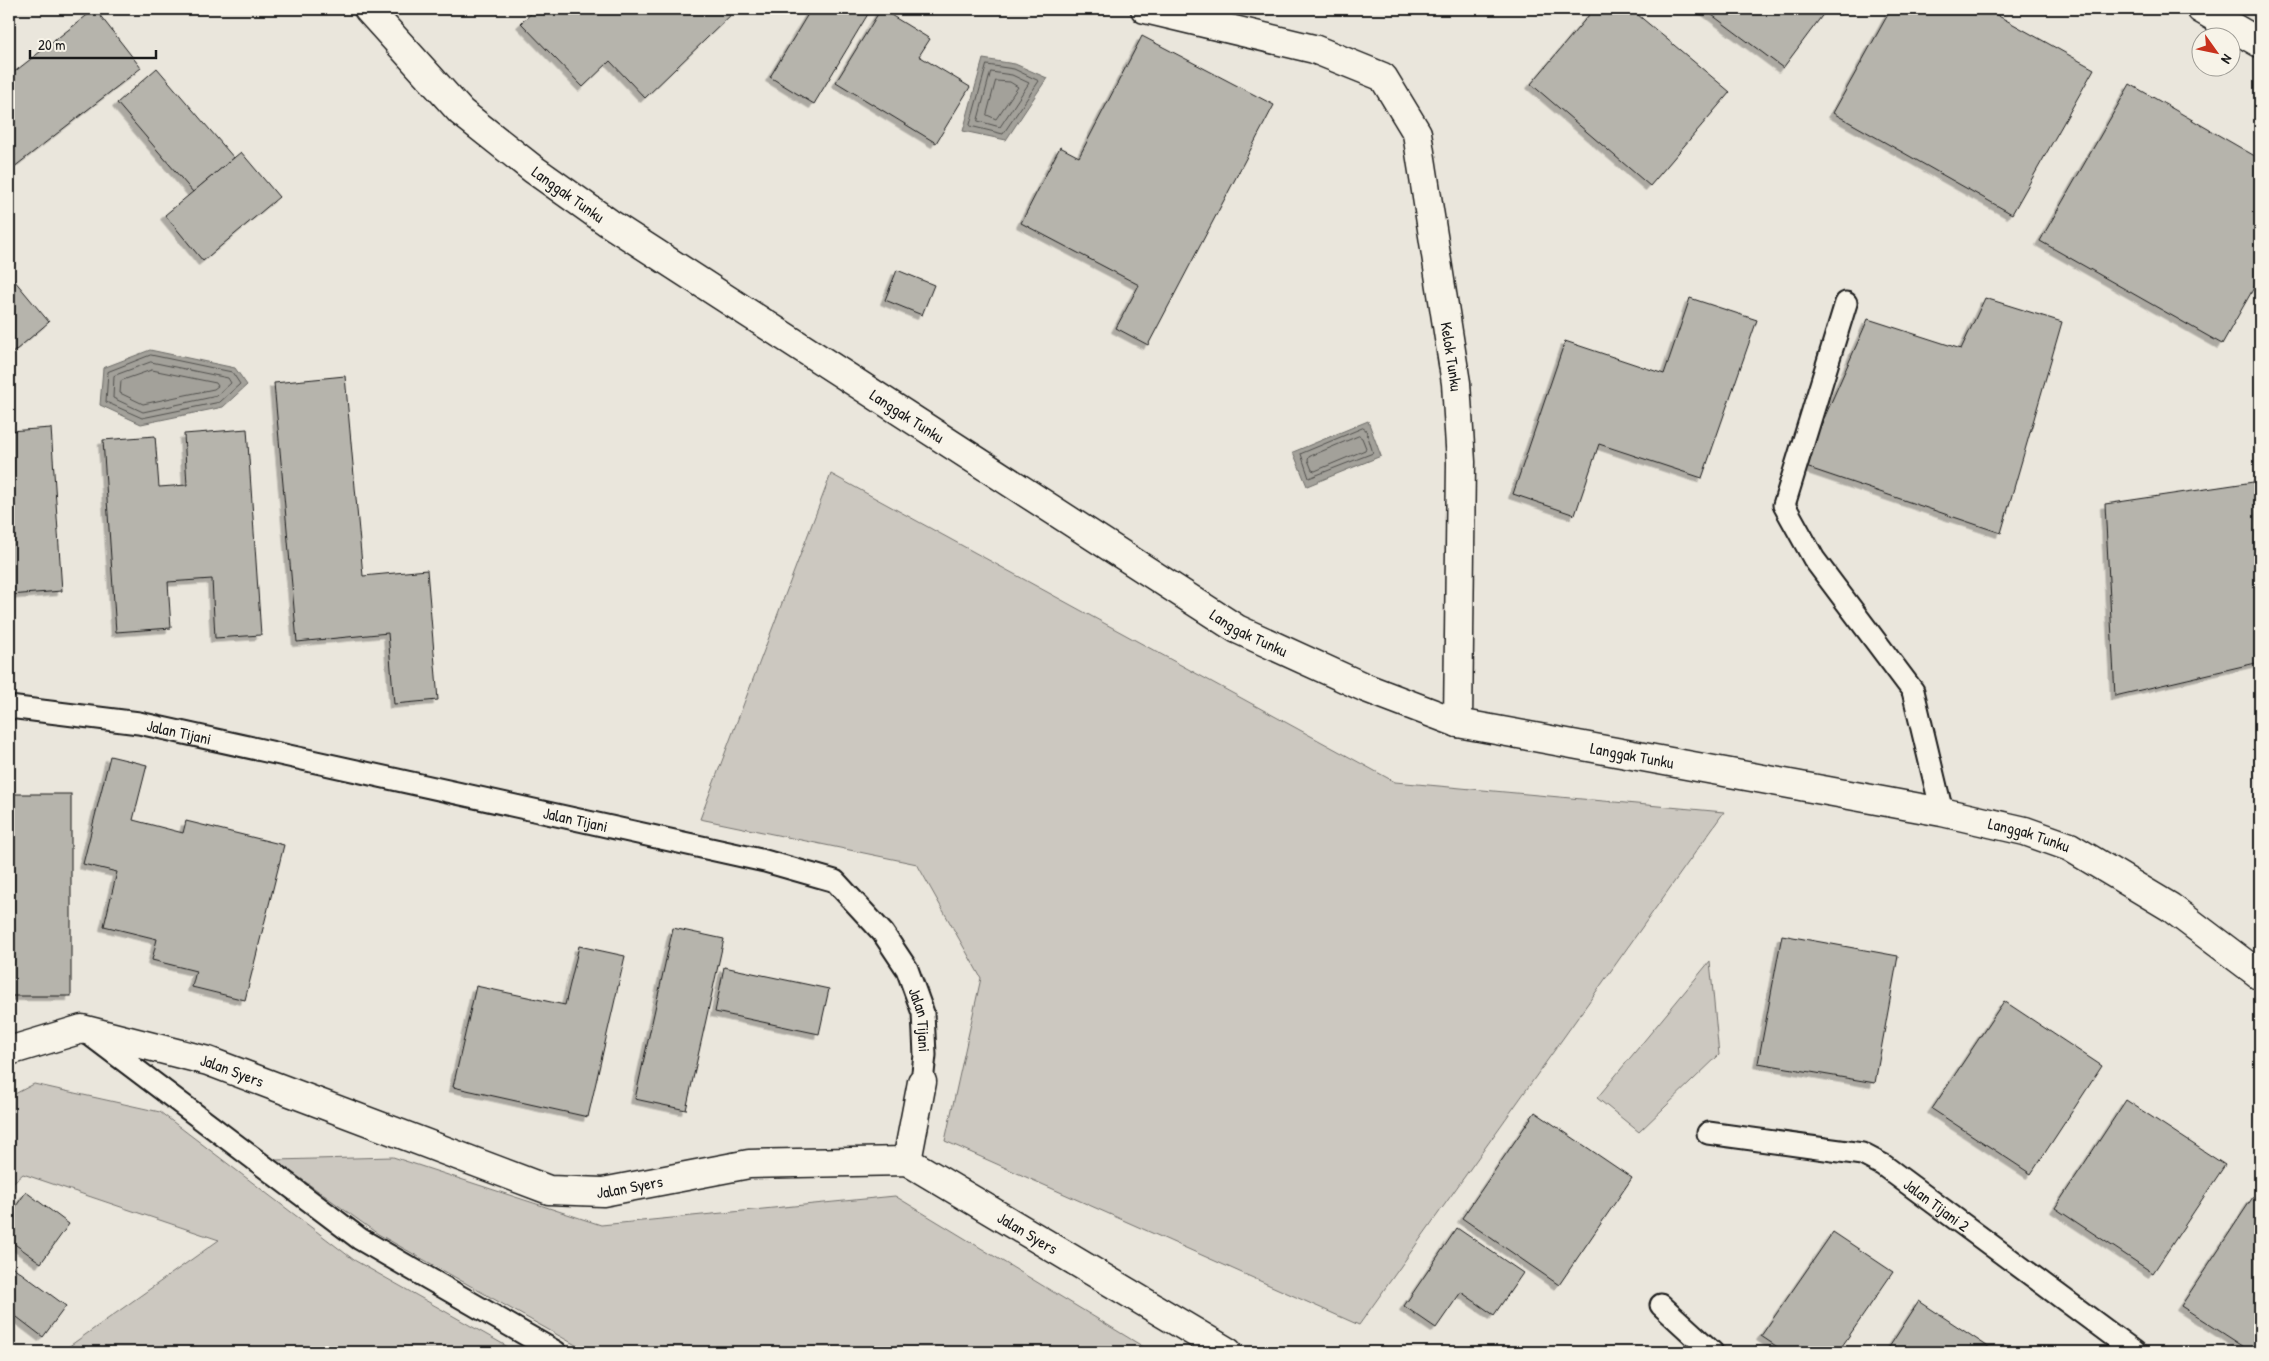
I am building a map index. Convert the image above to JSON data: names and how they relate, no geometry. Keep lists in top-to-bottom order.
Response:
{
  "streets": {
    "street": [
      "Langgak Tunku",
      "Kelok Tunku",
      "Jalan Tijani",
      "Jalan Syers"
    ],
    "lane": ["Jalan Tijani 2"]
  },
  "crossings": [
    ["Langgak Tunku", "Kelok Tunku"],
    ["Jalan Tijani", "Jalan Syers"]
  ],
  "scale_bar": "20 m",
  "north": "bottom right"
}
